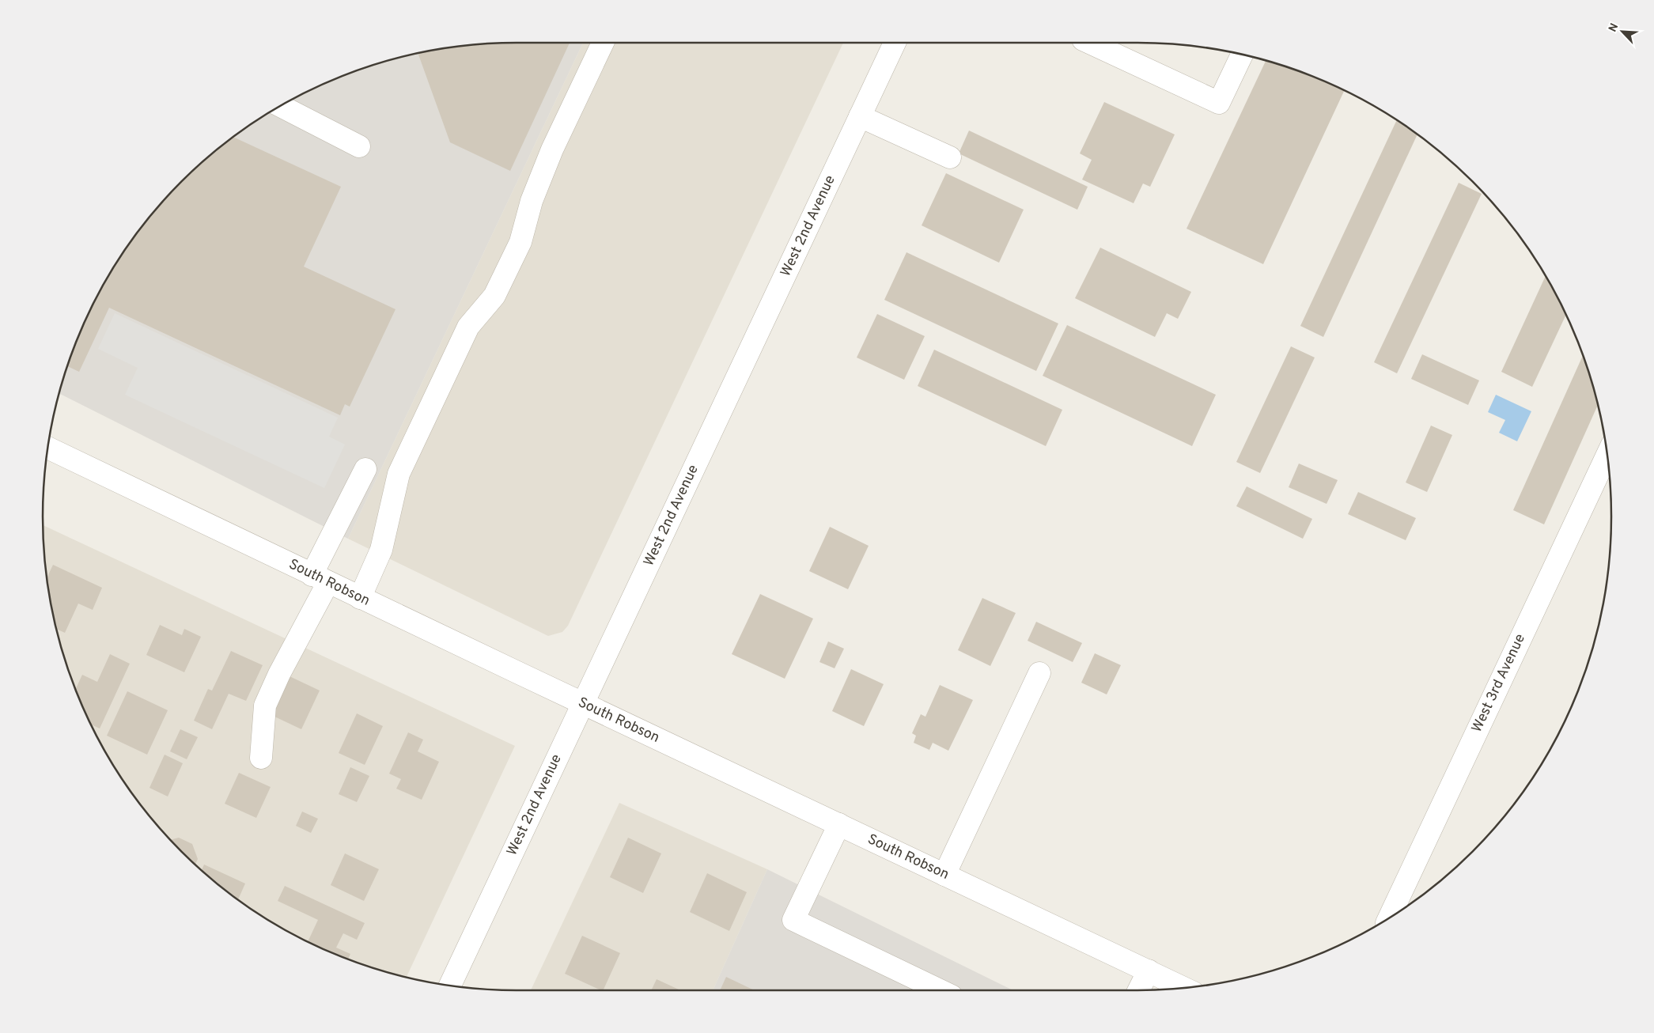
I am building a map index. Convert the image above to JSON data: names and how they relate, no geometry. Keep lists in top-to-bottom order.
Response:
{
  "streets": {
    "street": ["West 2nd Avenue", "South Robson", "West 3rd Avenue"]
  },
  "crossings": [
    ["West 2nd Avenue", "South Robson"]
  ],
  "north": "top left"
}
